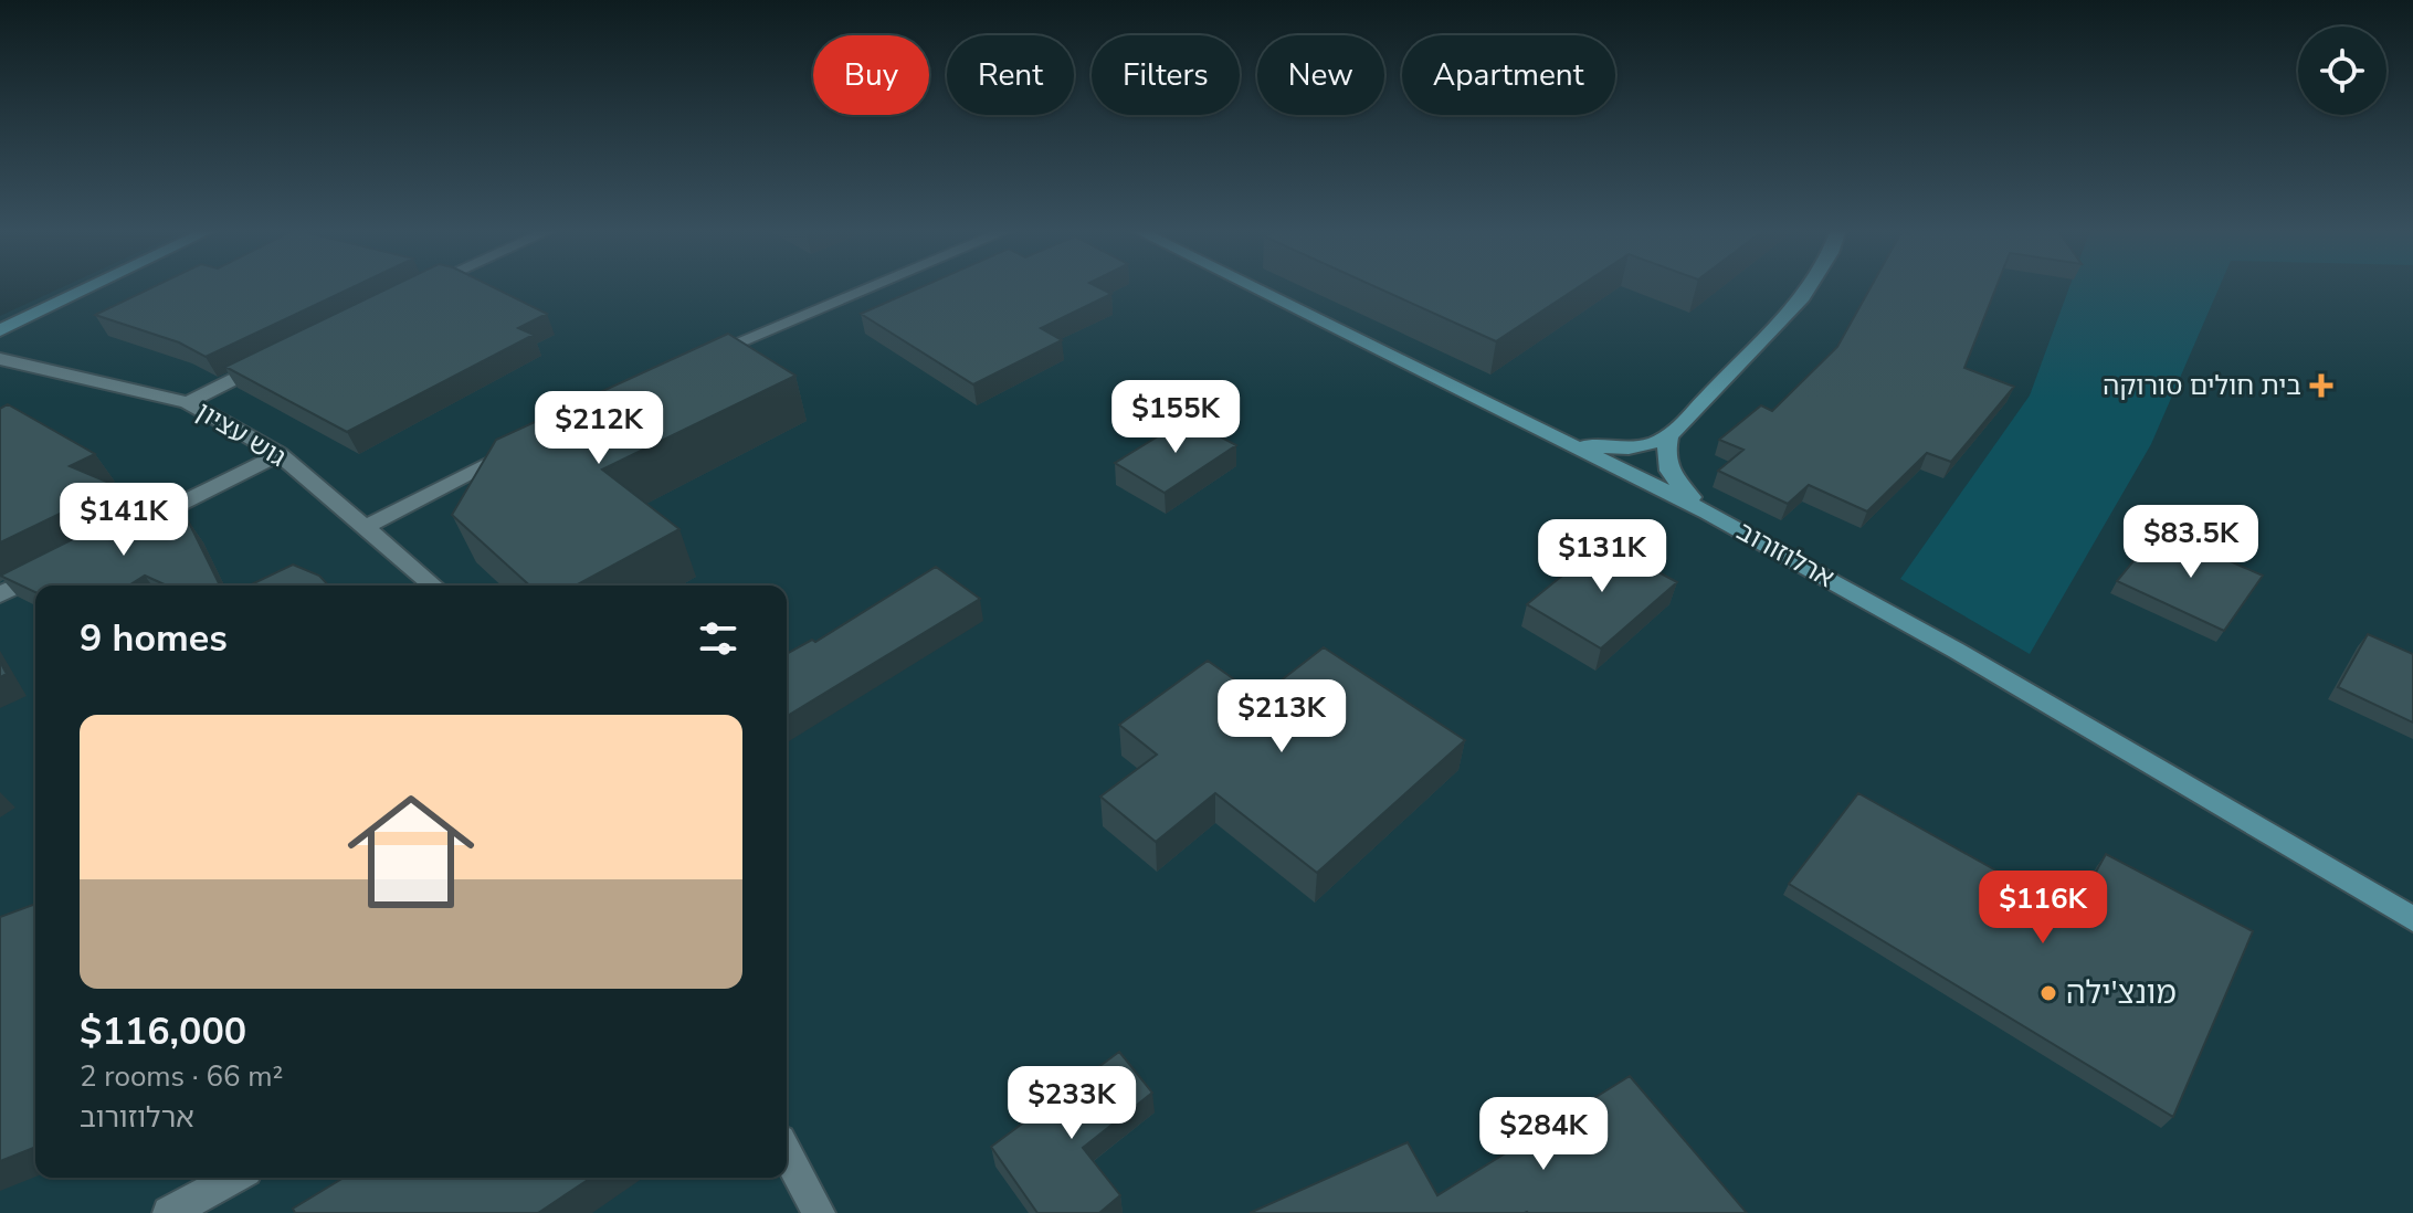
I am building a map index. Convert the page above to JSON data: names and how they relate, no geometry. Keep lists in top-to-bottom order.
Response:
{
  "streets": {
    "street": ["גוש עציון", "ארלוזורוב"]
  },
  "places": {
    "health": ["בית חולים סורוקה"],
    "other": ["מונצ'ילה"]
  },
  "page": {
    "chip": [
      "Buy",
      "Rent",
      "Filters",
      "New",
      "Apartment"
    ],
    "price": [
      "$155K",
      "$212K",
      "$141K",
      "$83.5K",
      "$131K",
      "$213K",
      "$116K",
      "$233K",
      "$284K"
    ],
    "heading": "9 homes",
    "list": [
      {
        "name": "$116,000",
        "note": "2 rooms · 66 m² · ארלוזורוב"
      }
    ]
  }
}
